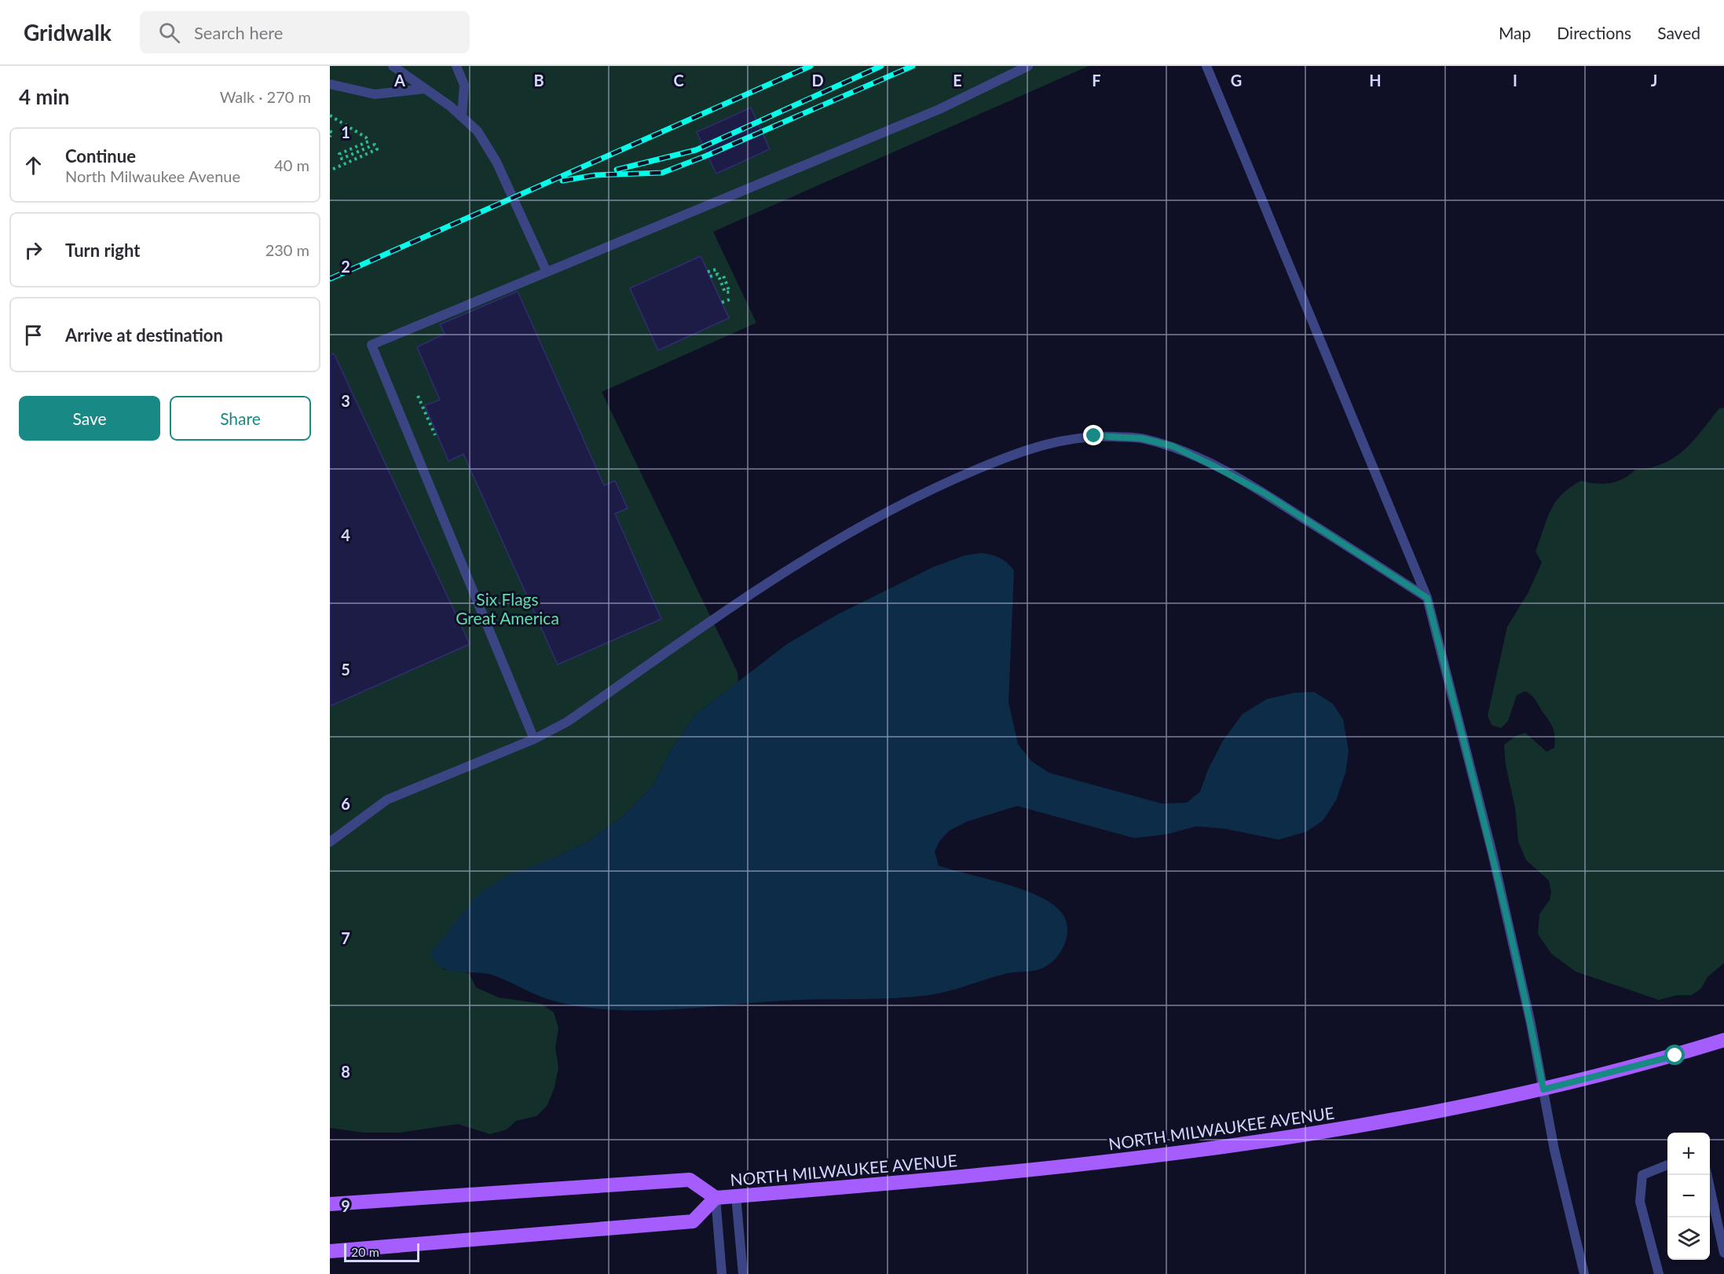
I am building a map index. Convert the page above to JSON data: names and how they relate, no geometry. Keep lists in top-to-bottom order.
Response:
{
  "streets": {
    "main road": ["NORTH MILWAUKEE AVENUE"]
  },
  "parks": ["Six Flags Great America"],
  "scale_bar": "20 m",
  "page": {
    "header": "Gridwalk",
    "search": "Search here",
    "nav": ["Map", "Directions", "Saved"],
    "heading": ["4 min", "Walk · 270 m"],
    "list": [
      ["Continue", "North Milwaukee Avenue", "40 m"],
      ["Turn right", "230 m"],
      "Arrive at destination"
    ],
    "buttons": ["Save", "Share"],
    "map_buttons": ["+", "−"],
    "scale": "20 m"
  },
  "grid": {
    "columns": [
      "A",
      "B",
      "C",
      "D",
      "E",
      "F",
      "G",
      "H",
      "I",
      "J"
    ],
    "rows": [
      "1",
      "2",
      "3",
      "4",
      "5",
      "6",
      "7",
      "8",
      "9"
    ]
  }
}
